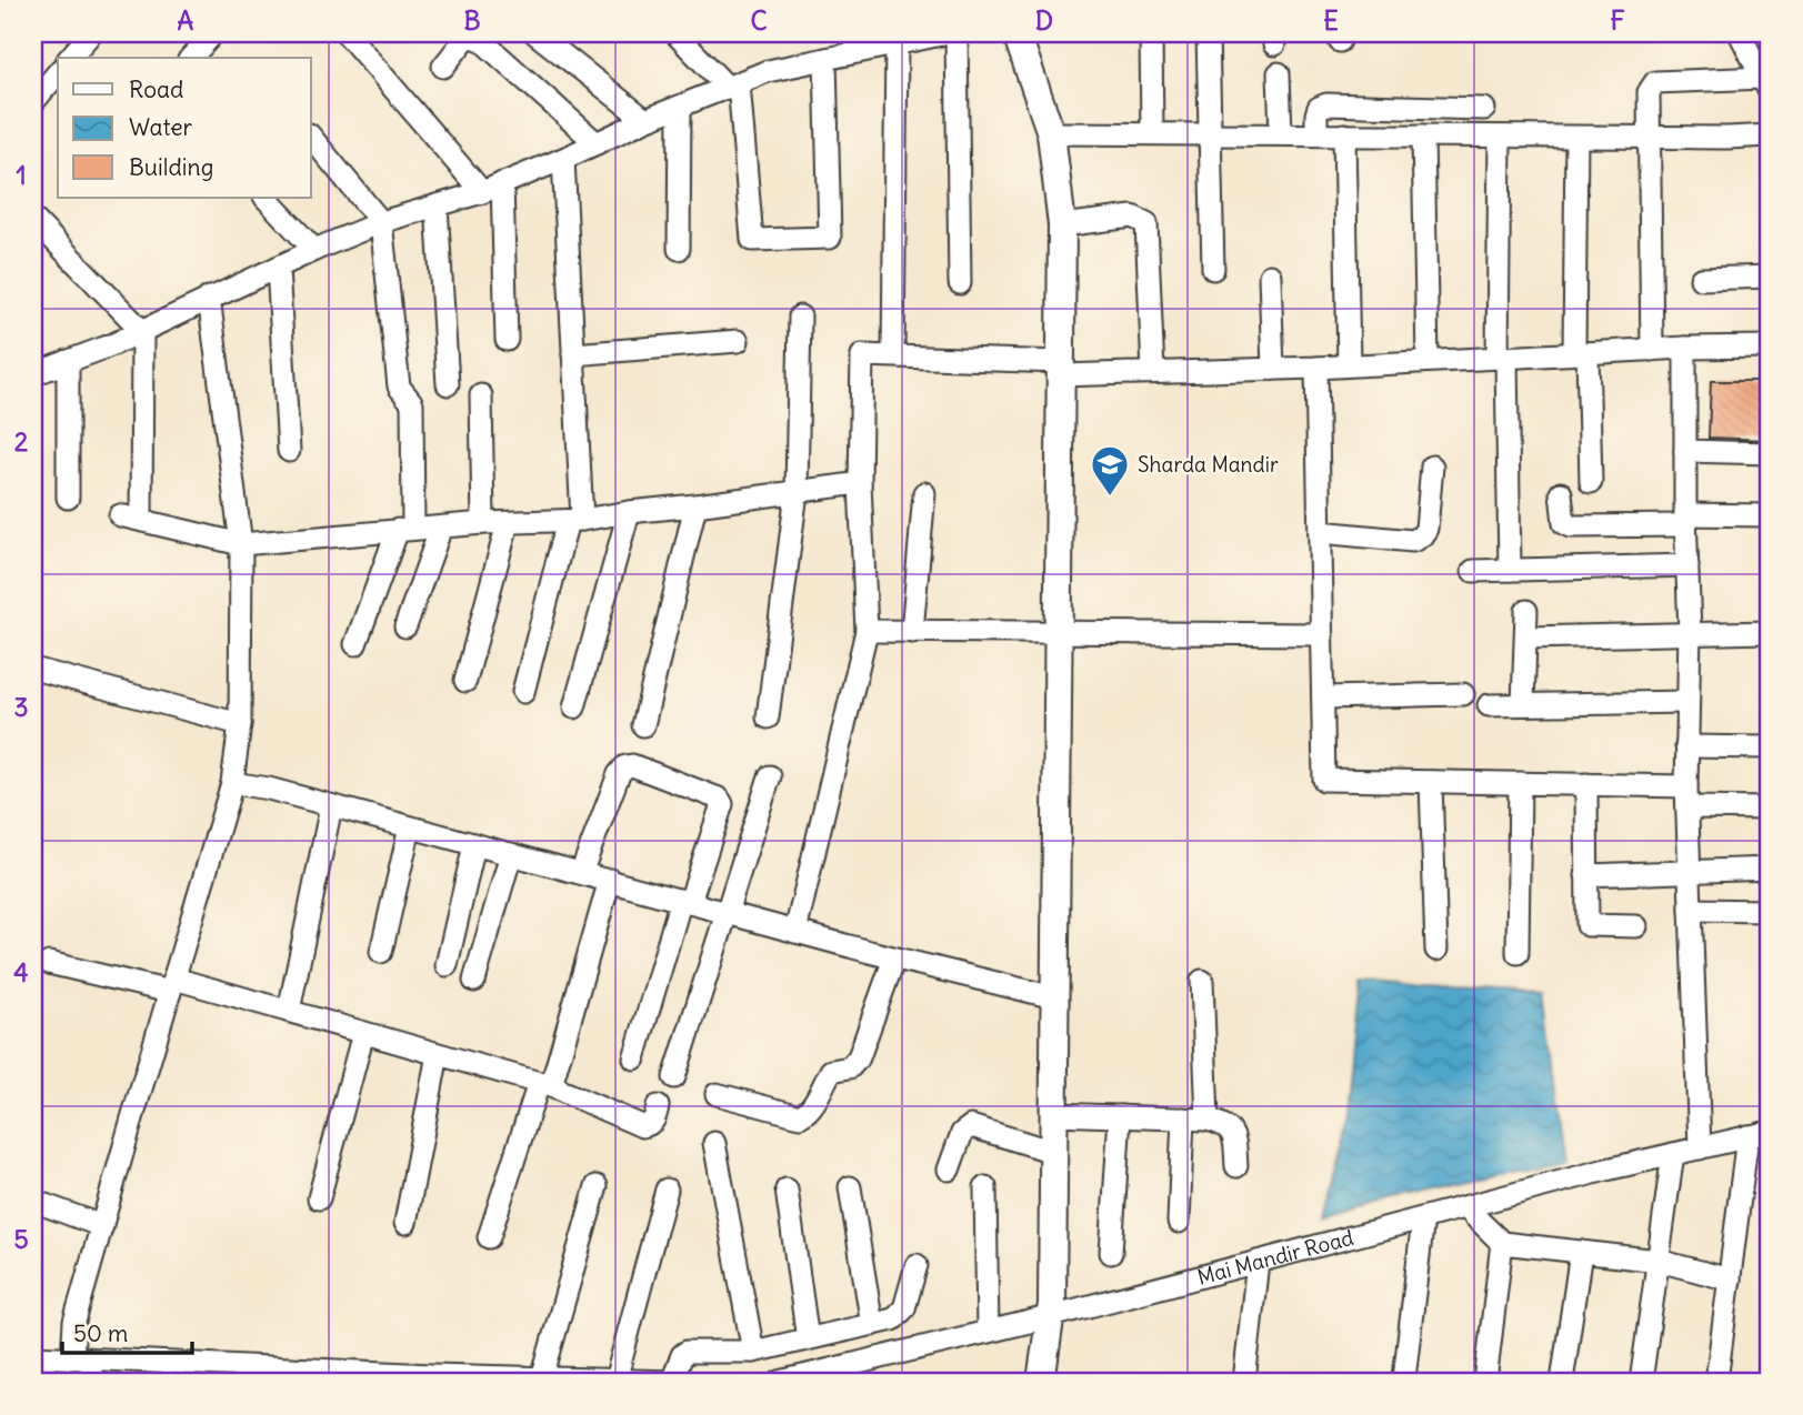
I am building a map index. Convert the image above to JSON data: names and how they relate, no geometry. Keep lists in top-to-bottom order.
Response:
{
  "streets": {
    "street": ["Mai Mandir Road"]
  },
  "places": {
    "school or university": ["Sharda Mandir"]
  },
  "legend": ["Road", "Water", "Building"],
  "scale_bar": "50 m",
  "grid": {
    "columns": [
      "A",
      "B",
      "C",
      "D",
      "E",
      "F"
    ],
    "rows": [
      "1",
      "2",
      "3",
      "4",
      "5"
    ]
  }
}
